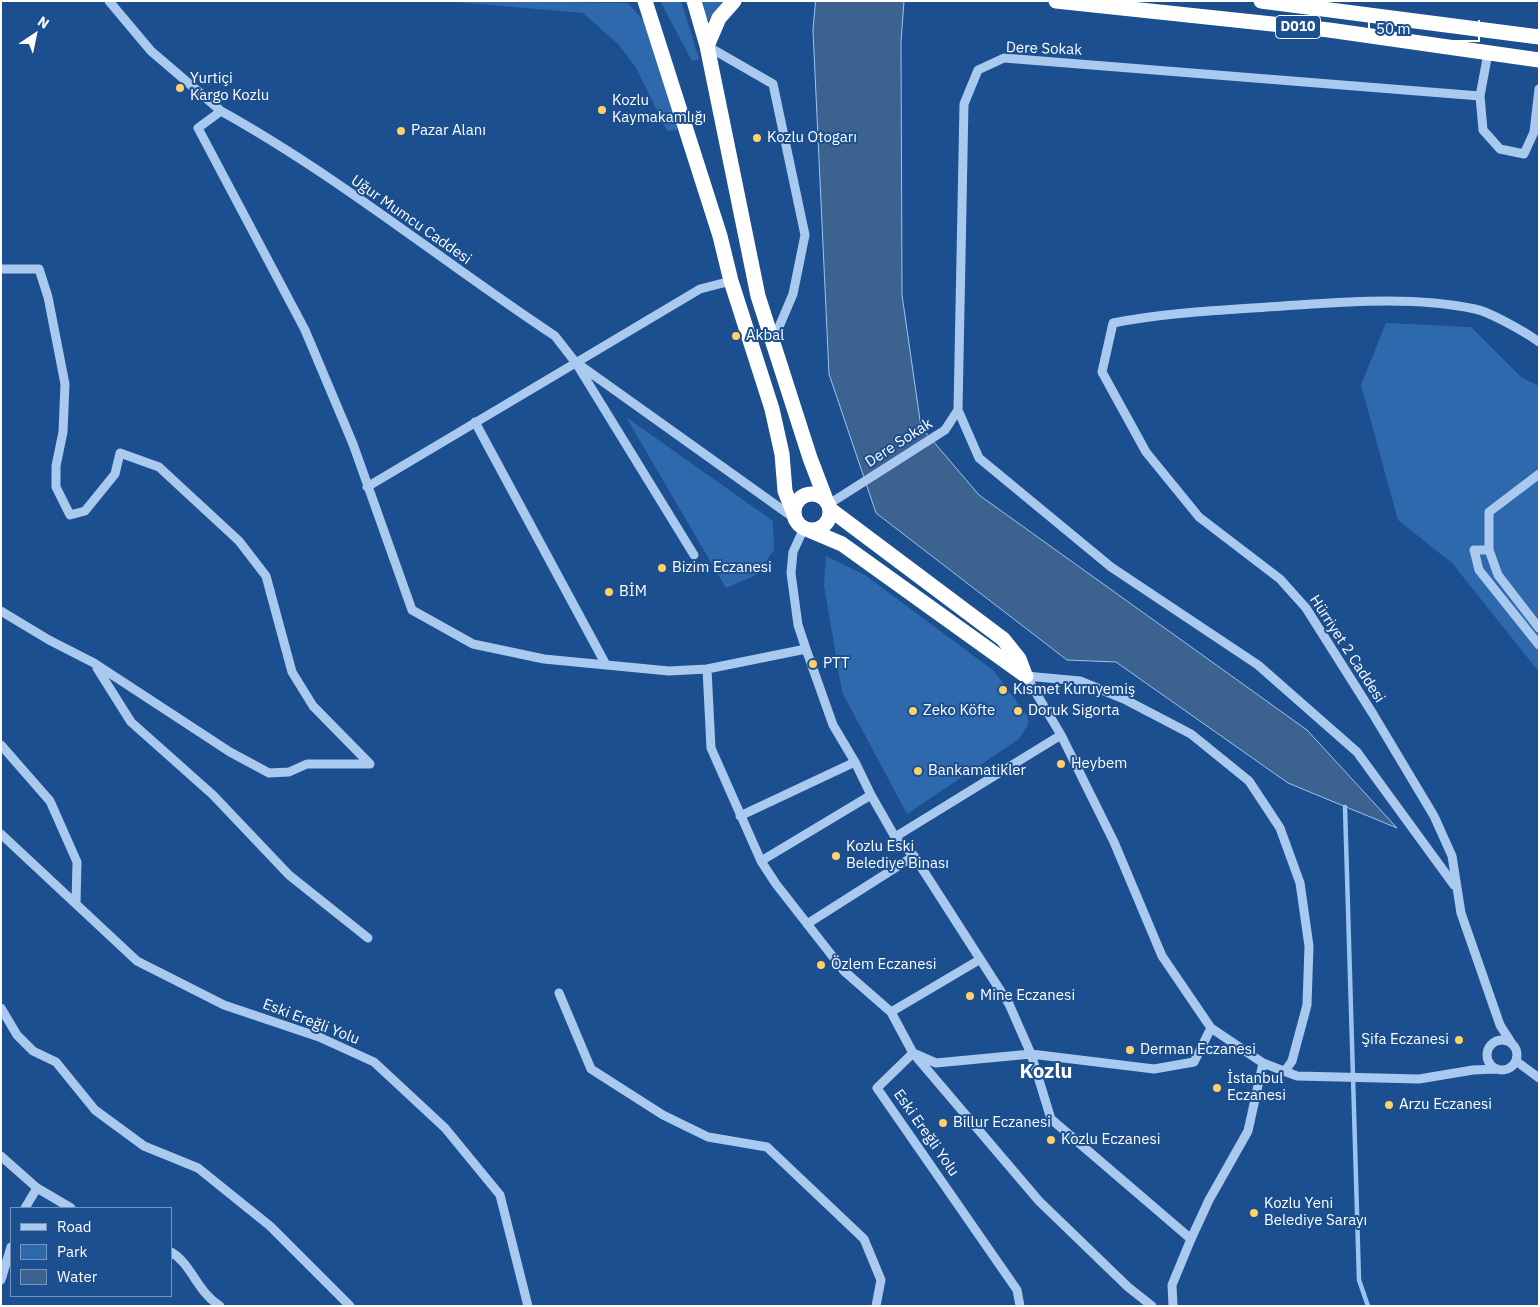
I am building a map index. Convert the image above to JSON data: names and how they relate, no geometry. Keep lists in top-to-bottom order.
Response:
{
  "streets": {
    "highway": ["D010"],
    "street": [
      "Dere Sokak",
      "Uğur Mumcu Caddesi",
      "Hürriyet 2 Caddesi",
      "Eski Ereğli Yolu"
    ]
  },
  "districts": ["Kozlu"],
  "places": [
    "Yurtiçi Kargo Kozlu",
    "Kozlu Kaymakamlığı",
    "Pazar Alanı",
    "Kozlu Otogarı",
    "Akbal",
    "Bizim Eczanesi",
    "BİM",
    "PTT",
    "Kısmet Kuruyemiş",
    "Zeko Köfte",
    "Doruk Sigorta",
    "Heybem",
    "Bankamatikler",
    "Kozlu Eski Belediye Binası",
    "Özlem Eczanesi",
    "Mine Eczanesi",
    "Şifa Eczanesi",
    "Derman Eczanesi",
    "İstanbul Eczanesi",
    "Arzu Eczanesi",
    "Billur Eczanesi",
    "Kozlu Eczanesi",
    "Kozlu Yeni Belediye Sarayı"
  ],
  "legend": ["Road", "Park", "Water"],
  "scale_bar": "50 m",
  "north": "top right"
}
